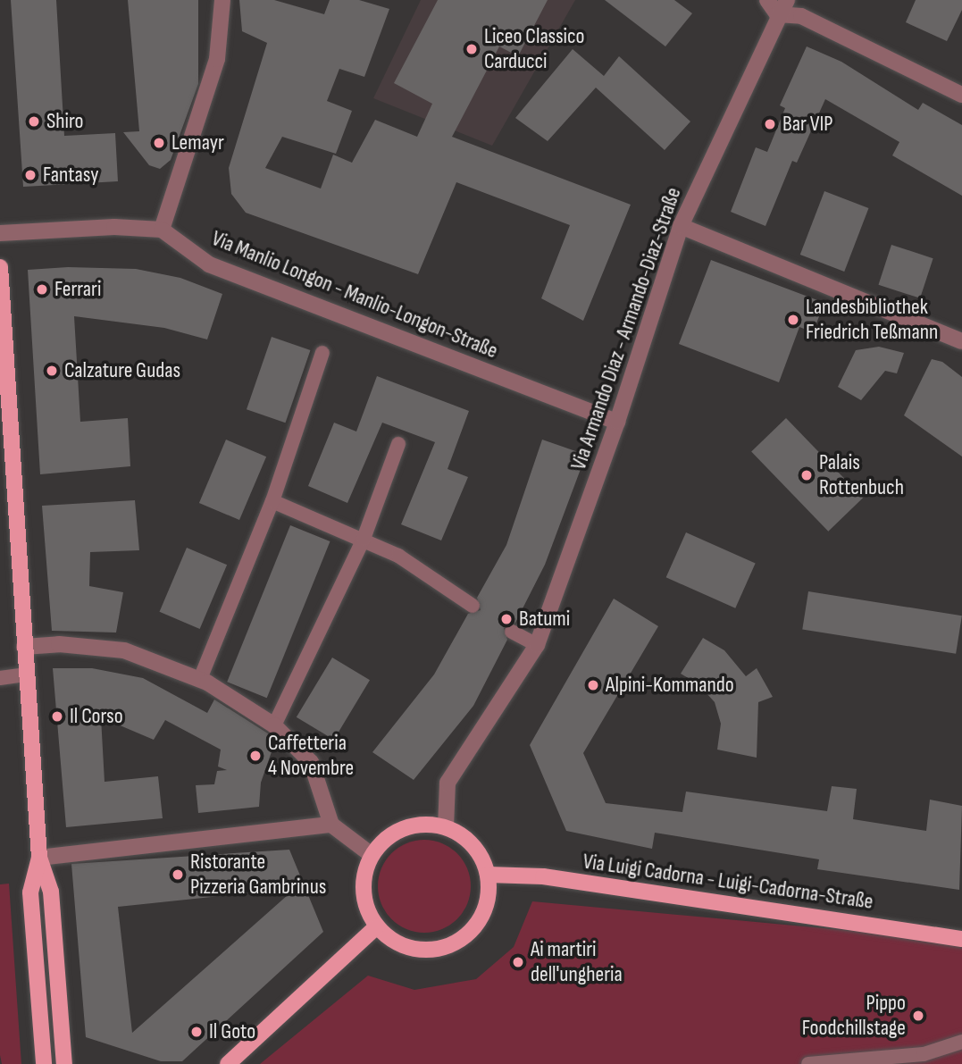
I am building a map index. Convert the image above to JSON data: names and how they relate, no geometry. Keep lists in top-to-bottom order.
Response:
{
  "streets": {
    "main road": ["Via Luigi Cadorna - Luigi-Cadorna-Straße"],
    "street": ["Via Manlio Longon - Manlio-Longon-Straße", "Via Armando Diaz - Armando-Diaz-Straße"]
  },
  "crossings": [
    ["Via Manlio Longon - Manlio-Longon-Straße", "Via Armando Diaz - Armando-Diaz-Straße"],
    ["Via Armando Diaz - Armando-Diaz-Straße", "Via Luigi Cadorna - Luigi-Cadorna-Straße"]
  ],
  "places": [
    "Liceo Classico Carducci",
    "Shiro",
    "Bar VIP",
    "Lemayr",
    "Fantasy",
    "Ferrari",
    "Landesbibliothek Friedrich Teßmann",
    "Calzature Gudas",
    "Palais Rottenbuch",
    "Batumi",
    "Alpini-Kommando",
    "Il Corso",
    "Caffetteria 4 Novembre",
    "Ristorante Pizzeria Gambrinus",
    "Ai martiri dell'ungheria",
    "Pippo Foodchillstage",
    "Il Goto"
  ]
}
